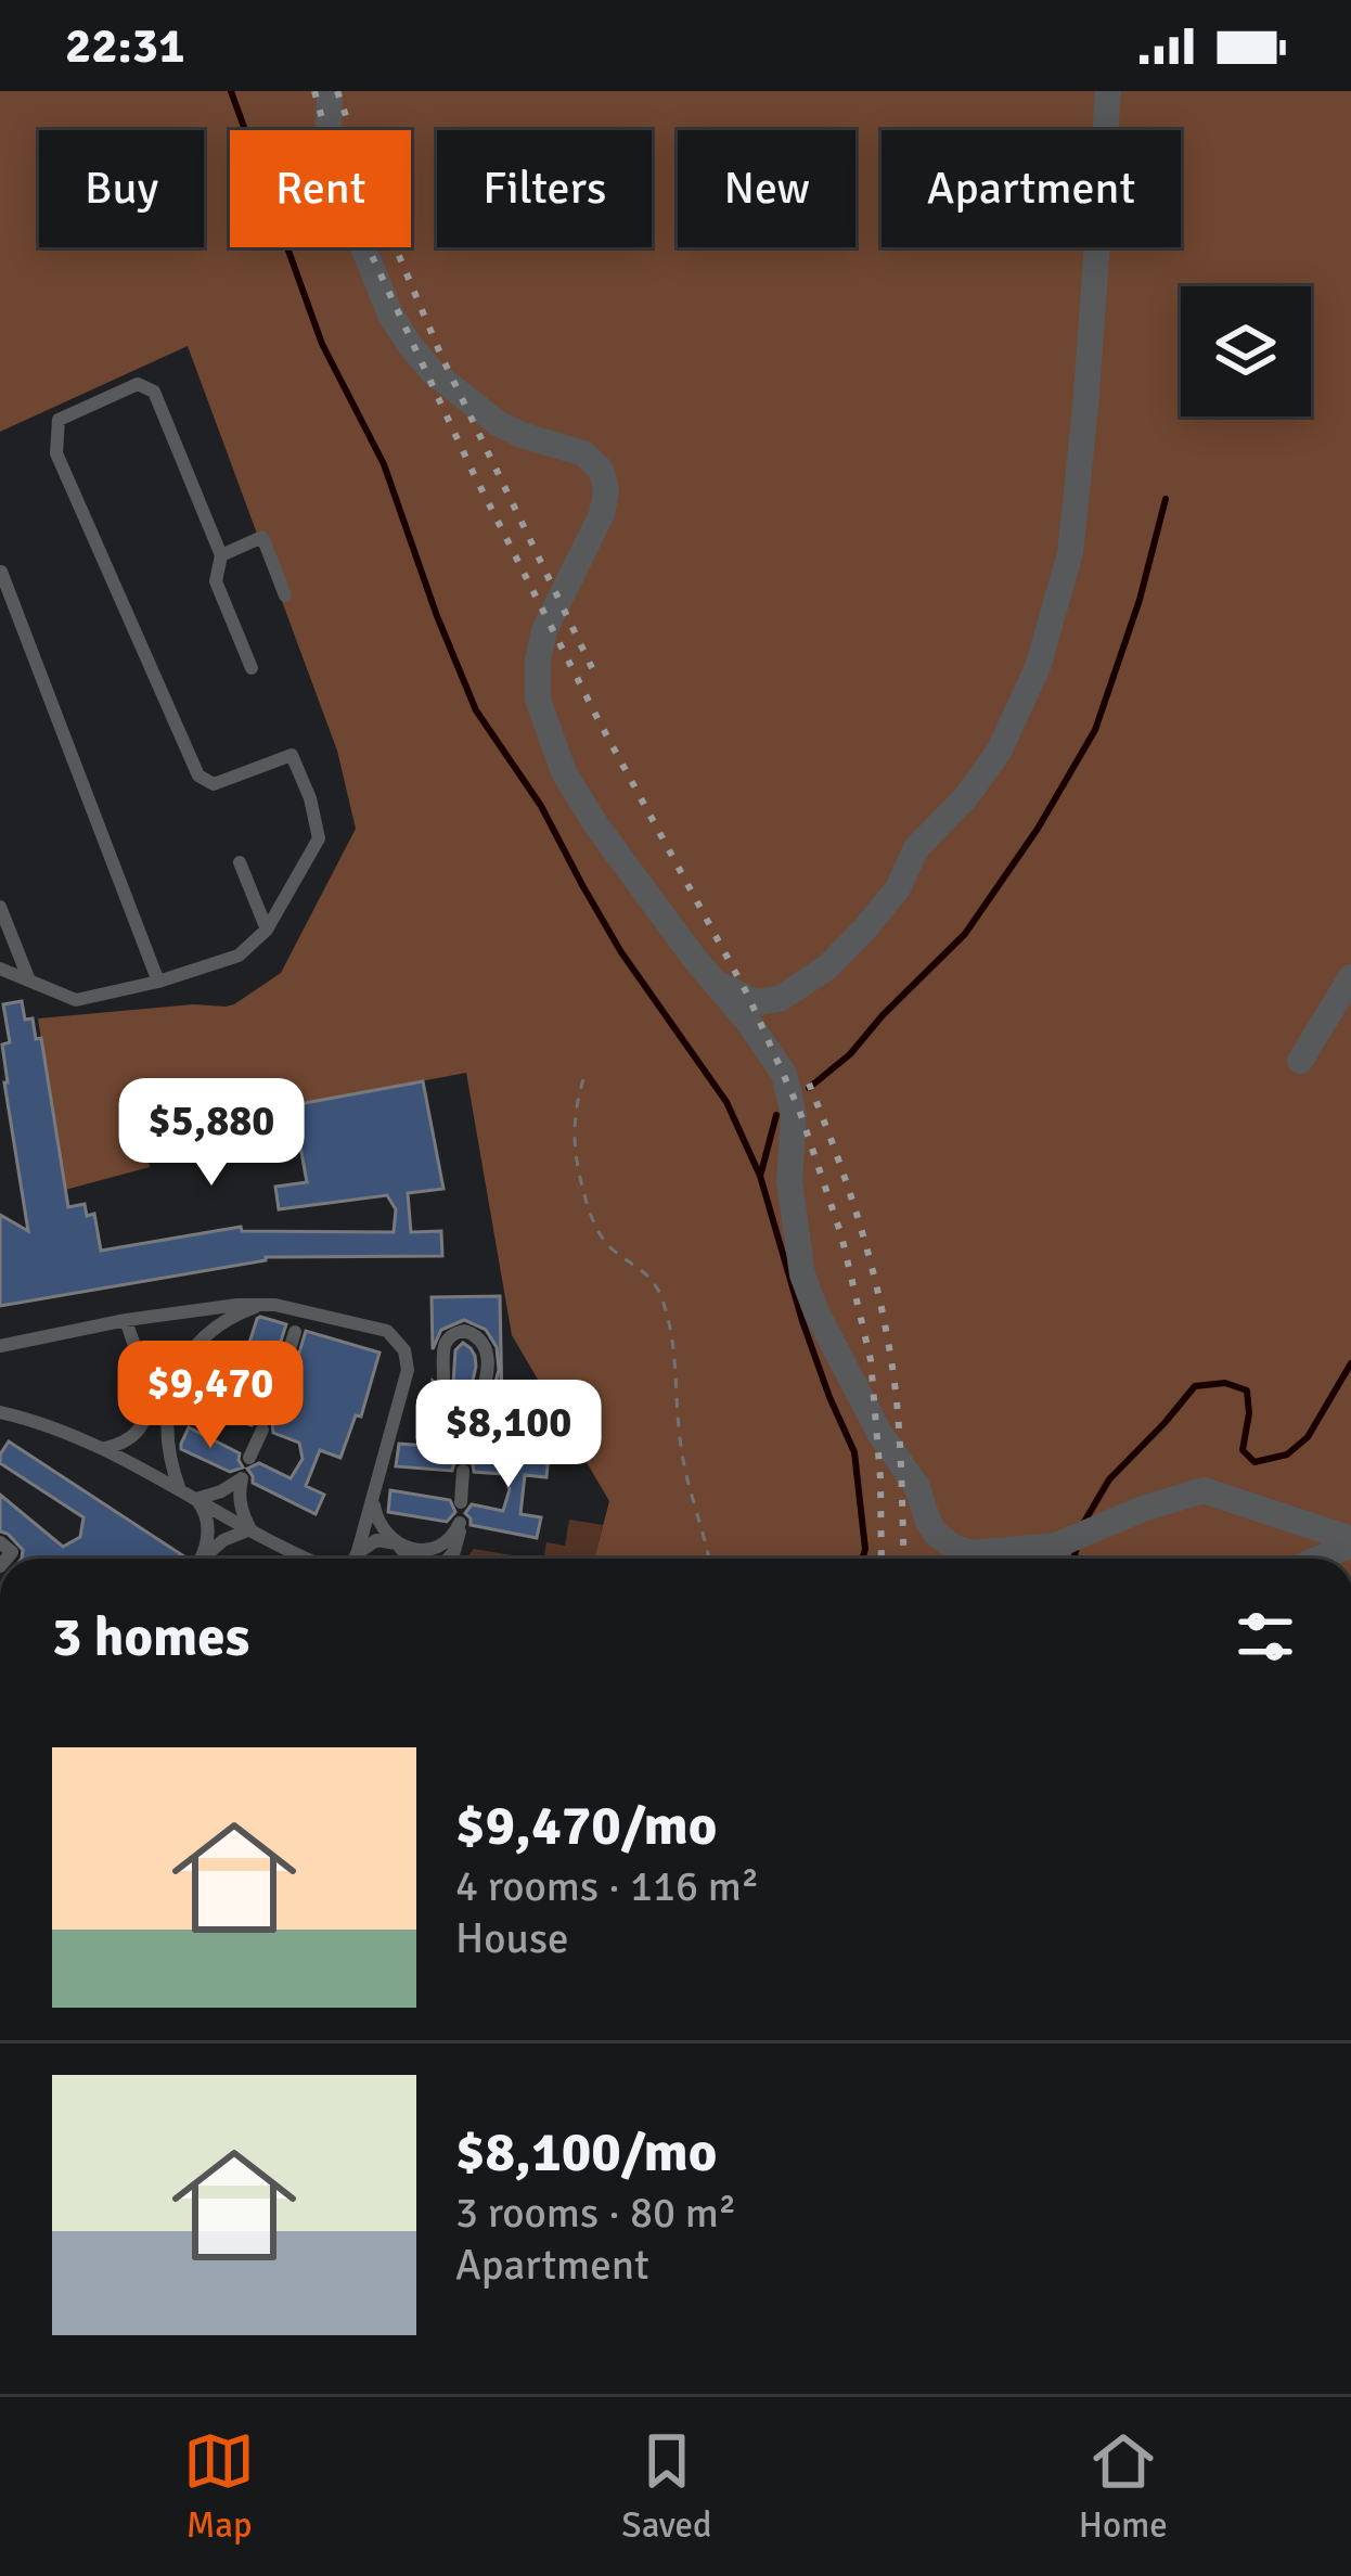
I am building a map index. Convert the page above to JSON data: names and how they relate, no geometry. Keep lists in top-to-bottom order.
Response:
{
  "page": {
    "status": "22:31",
    "chip": [
      "Buy",
      "Rent",
      "Filters",
      "New",
      "Apartment"
    ],
    "price": ["$5,880", "$9,470", "$8,100"],
    "heading": "3 homes",
    "list": [
      {
        "name": "$9,470/mo",
        "note": "4 rooms · 116 m² · House"
      },
      {
        "name": "$8,100/mo",
        "note": "3 rooms · 80 m² · Apartment"
      }
    ],
    "tabs": ["Map", "Saved", "Home"]
  }
}
